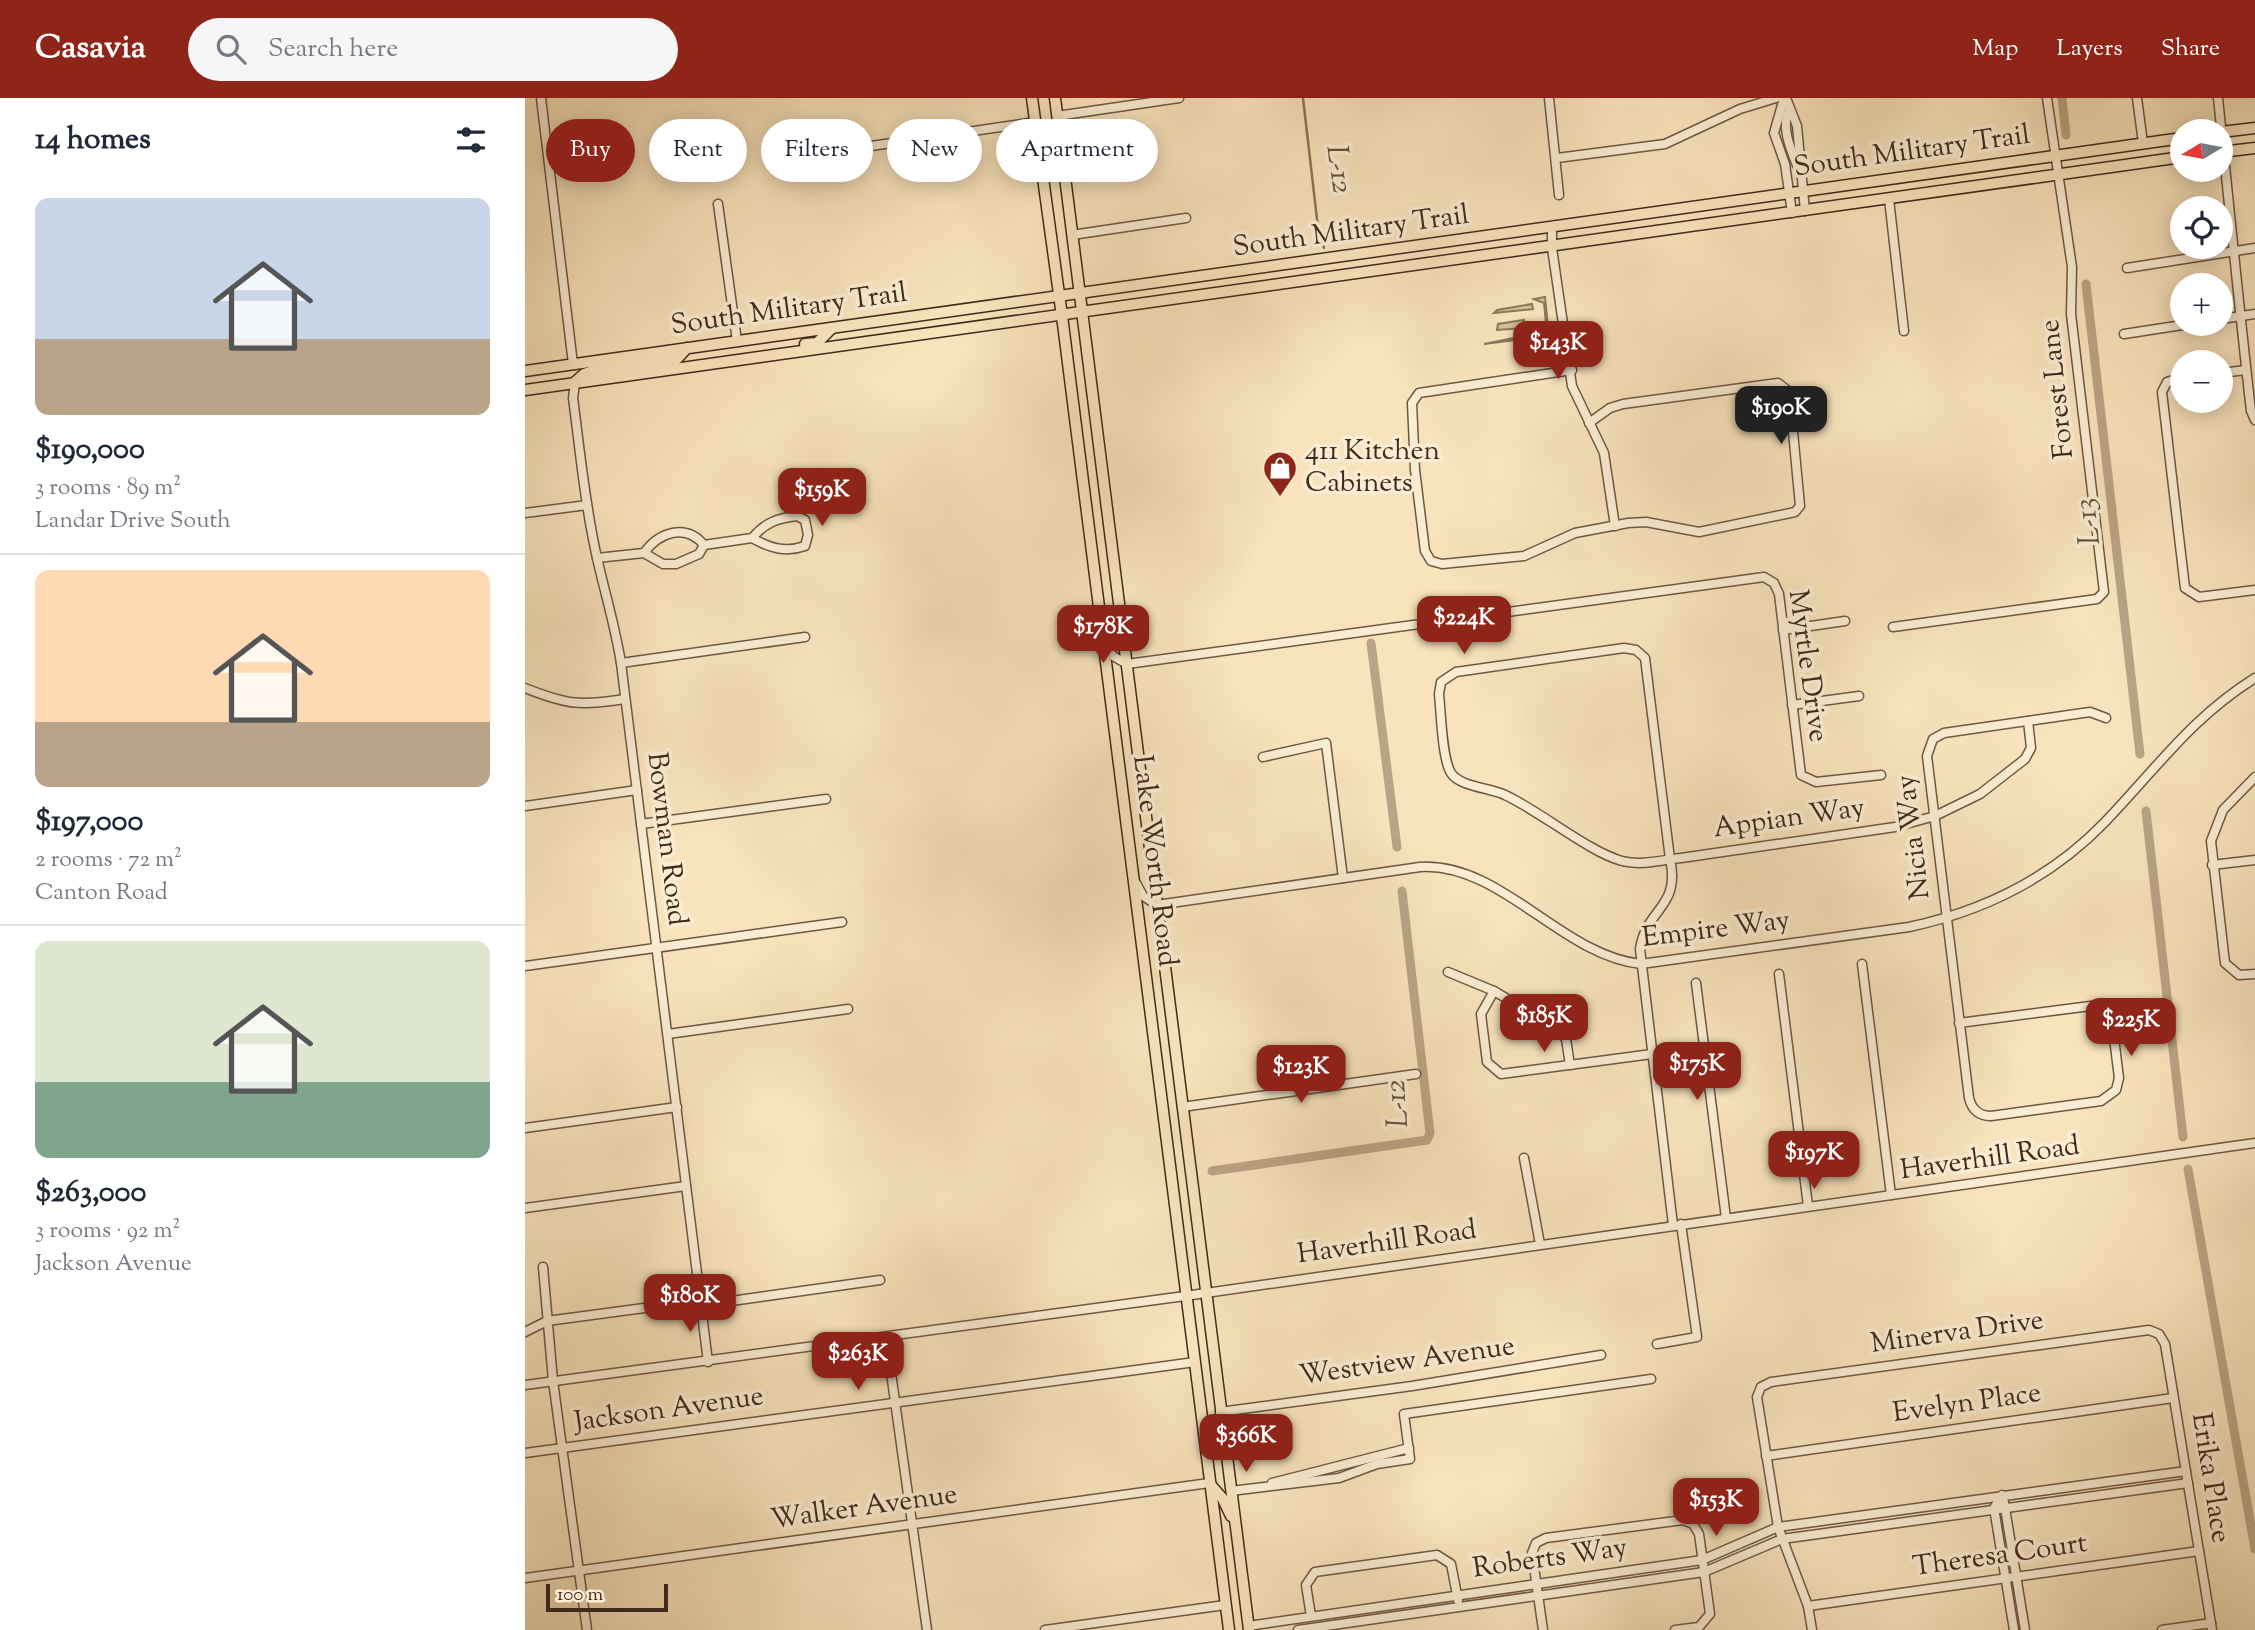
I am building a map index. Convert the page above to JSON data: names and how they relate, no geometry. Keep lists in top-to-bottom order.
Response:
{
  "streets": {
    "main road": ["South Military Trail", "Lake Worth Road"],
    "street": [
      "Forest Lane",
      "Myrtle Drive",
      "Appian Way",
      "Nicia Way",
      "Bowman Road",
      "Empire Way",
      "Haverhill Road",
      "Minerva Drive",
      "Westview Avenue",
      "Evelyn Place",
      "Jackson Avenue",
      "Erika Place",
      "Walker Avenue",
      "Theresa Court",
      "Roberts Way"
    ]
  },
  "crossings": [
    ["South Military Trail", "Forest Lane"],
    ["South Military Trail", "Bowman Road"],
    ["South Military Trail", "Lake Worth Road"],
    ["Myrtle Drive", "Lake Worth Road"],
    ["Appian Way", "Nicia Way"],
    ["Nicia Way", "Empire Way"],
    ["Bowman Road", "Haverhill Road"],
    ["Lake Worth Road", "Empire Way"],
    ["Lake Worth Road", "Haverhill Road"],
    ["Lake Worth Road", "Westview Avenue"],
    ["Lake Worth Road", "Jackson Avenue"],
    ["Lake Worth Road", "Walker Avenue"],
    ["Lake Worth Road", "Roberts Way"],
    ["Minerva Drive", "Evelyn Place"],
    ["Minerva Drive", "Erika Place"],
    ["Evelyn Place", "Erika Place"],
    ["Erika Place", "Theresa Court"],
    ["Erika Place", "Roberts Way"]
  ],
  "water": ["L-12", "L-13"],
  "places": {
    "shop": ["411 Kitchen Cabinets"]
  },
  "scale_bar": "100 m",
  "north": "left",
  "page": {
    "header": "Casavia",
    "search": "Search here",
    "nav": ["Map", "Layers", "Share"],
    "heading": "14 homes",
    "map_buttons": ["+", "−"],
    "chip": [
      "Buy",
      "Rent",
      "Filters",
      "New",
      "Apartment"
    ],
    "list": [
      {
        "name": "$190,000",
        "note": "3 rooms · 89 m² · Landar Drive South"
      },
      {
        "name": "$197,000",
        "note": "2 rooms · 72 m² · Canton Road"
      },
      {
        "name": "$263,000",
        "note": "3 rooms · 92 m² · Jackson Avenue"
      }
    ],
    "price": [
      "$143K",
      "$190K",
      "$159K",
      "$224K",
      "$178K",
      "$185K",
      "$225K",
      "$175K",
      "$123K",
      "$197K",
      "$180K",
      "$263K",
      "$366K",
      "$153K"
    ],
    "scale": "100 m"
  }
}
